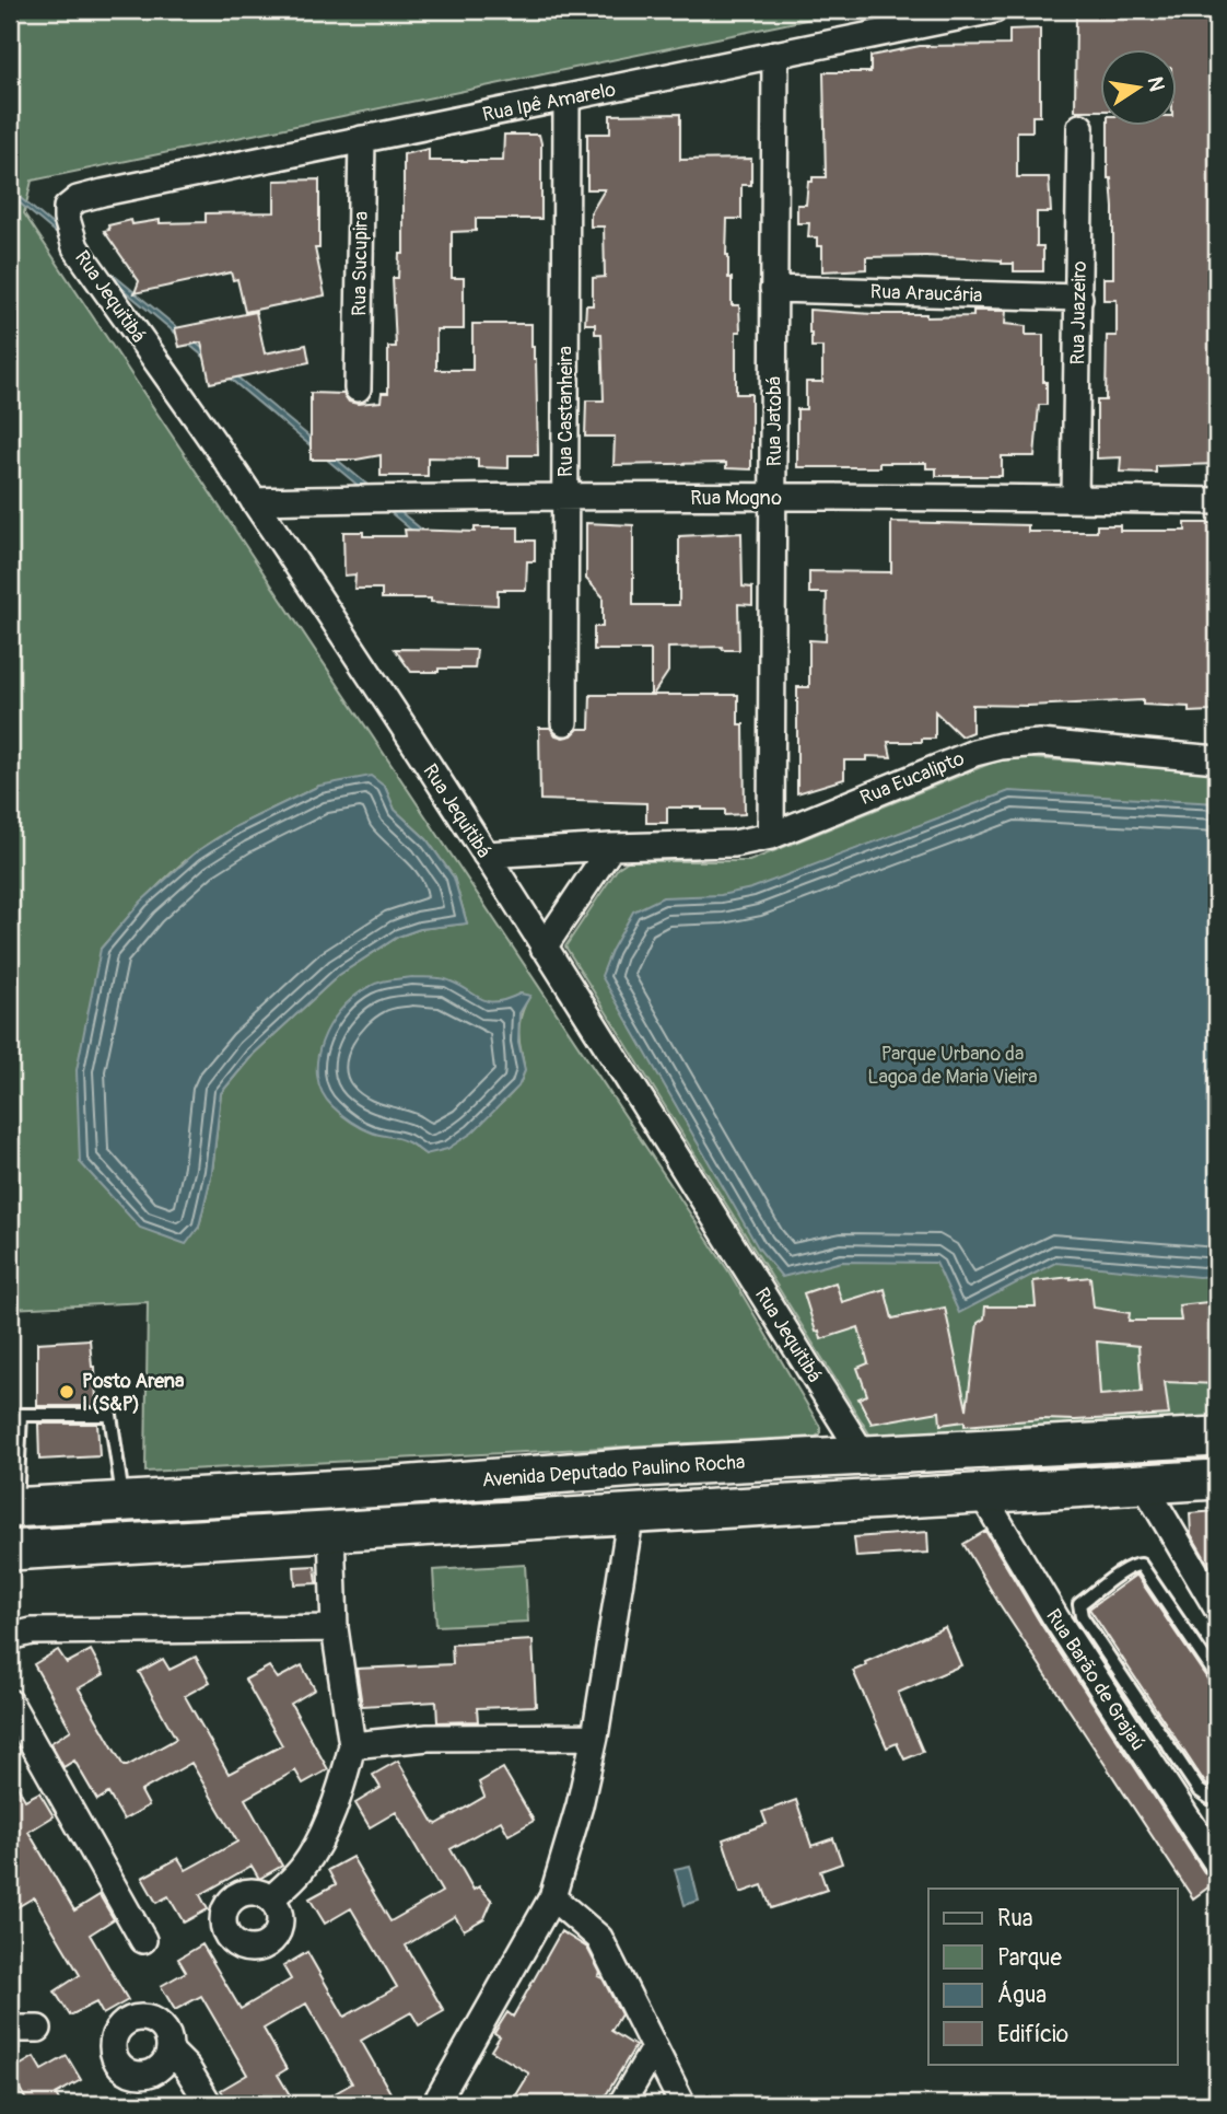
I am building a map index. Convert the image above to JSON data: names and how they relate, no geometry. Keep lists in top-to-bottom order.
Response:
{
  "streets": {
    "main road": ["Avenida Deputado Paulino Rocha"],
    "street": [
      "Rua Ipê Amarelo",
      "Rua Sucupira",
      "Rua Araucária",
      "Rua Jequitibá",
      "Rua Juazeiro",
      "Rua Castanheira",
      "Rua Jatobá",
      "Rua Mogno",
      "Rua Eucalipto",
      "Rua Barão de Grajaú"
    ]
  },
  "crossings": [
    ["Rua Ipê Amarelo", "Rua Sucupira"],
    ["Rua Ipê Amarelo", "Rua Jequitibá"],
    ["Rua Ipê Amarelo", "Rua Castanheira"],
    ["Rua Ipê Amarelo", "Rua Jatobá"],
    ["Rua Araucária", "Rua Juazeiro"],
    ["Rua Araucária", "Rua Jatobá"],
    ["Rua Jequitibá", "Rua Mogno"],
    ["Rua Jequitibá", "Rua Eucalipto"],
    ["Rua Jequitibá", "Avenida Deputado Paulino Rocha"],
    ["Rua Juazeiro", "Rua Mogno"],
    ["Rua Castanheira", "Rua Mogno"],
    ["Rua Jatobá", "Rua Mogno"],
    ["Rua Jatobá", "Rua Eucalipto"]
  ],
  "parks": ["Parque Urbano da Lagoa de Maria Vieira"],
  "places": ["Posto Arena I (S&P)"],
  "legend": [
    "Rua",
    "Parque",
    "Água",
    "Edifício"
  ],
  "north": "right"
}
